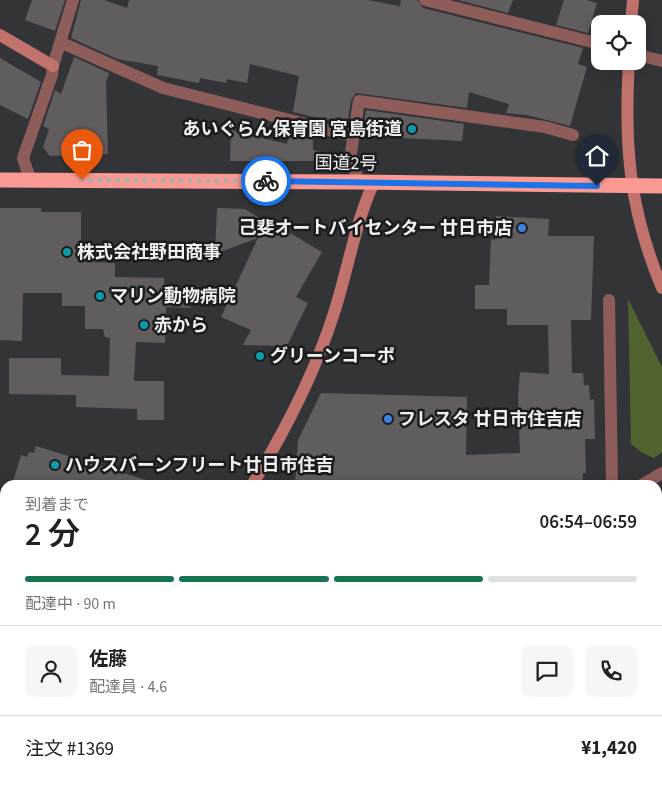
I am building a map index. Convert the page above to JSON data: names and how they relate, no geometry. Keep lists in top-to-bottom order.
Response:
{
  "streets": {
    "highway": ["国道2号"]
  },
  "places": [
    "あいぐらん保育園 宮島街道",
    "己斐オートバイセンター 廿日市店",
    "株式会社野田商事",
    "マリン動物病院",
    "赤から",
    "グリーンコーポ",
    "フレスタ 廿日市住吉店",
    "ハウスバーンフリート廿日市住吉"
  ],
  "page": {
    "heading": ["2 分", "到着まで", "06:54–06:59"],
    "panel": [
      "佐藤",
      "配達員 · 4.6",
      "注文 #1369",
      "¥1,420"
    ],
    "bar": "配達中 · 90 m"
  }
}
